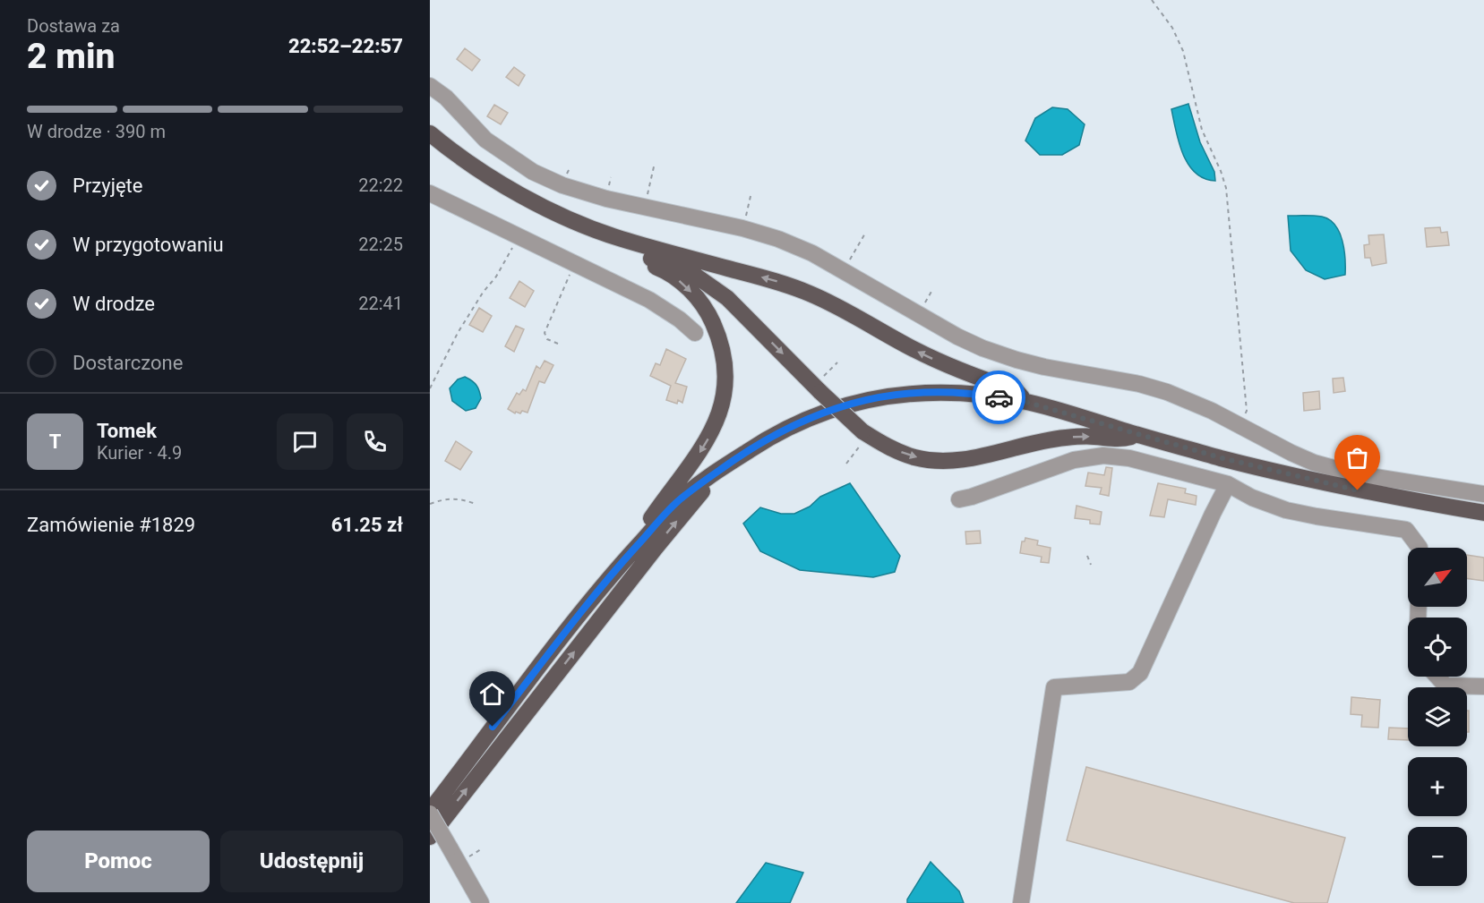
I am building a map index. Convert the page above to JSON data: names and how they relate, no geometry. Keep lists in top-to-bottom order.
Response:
{
  "north": "top right",
  "page": {
    "heading": ["2 min", "Dostawa za", "22:52–22:57"],
    "panel": [
      "Tomek",
      "Kurier · 4.9",
      "Zamówienie #1829",
      "61.25 zł"
    ],
    "bar": "W drodze · 390 m",
    "list": [
      ["Przyjęte", "22:22"],
      ["W przygotowaniu", "22:25"],
      ["W drodze", "22:41"],
      "Dostarczone"
    ],
    "round": "T",
    "map_buttons": ["+", "−"],
    "buttons": ["Pomoc", "Udostępnij"]
  }
}
